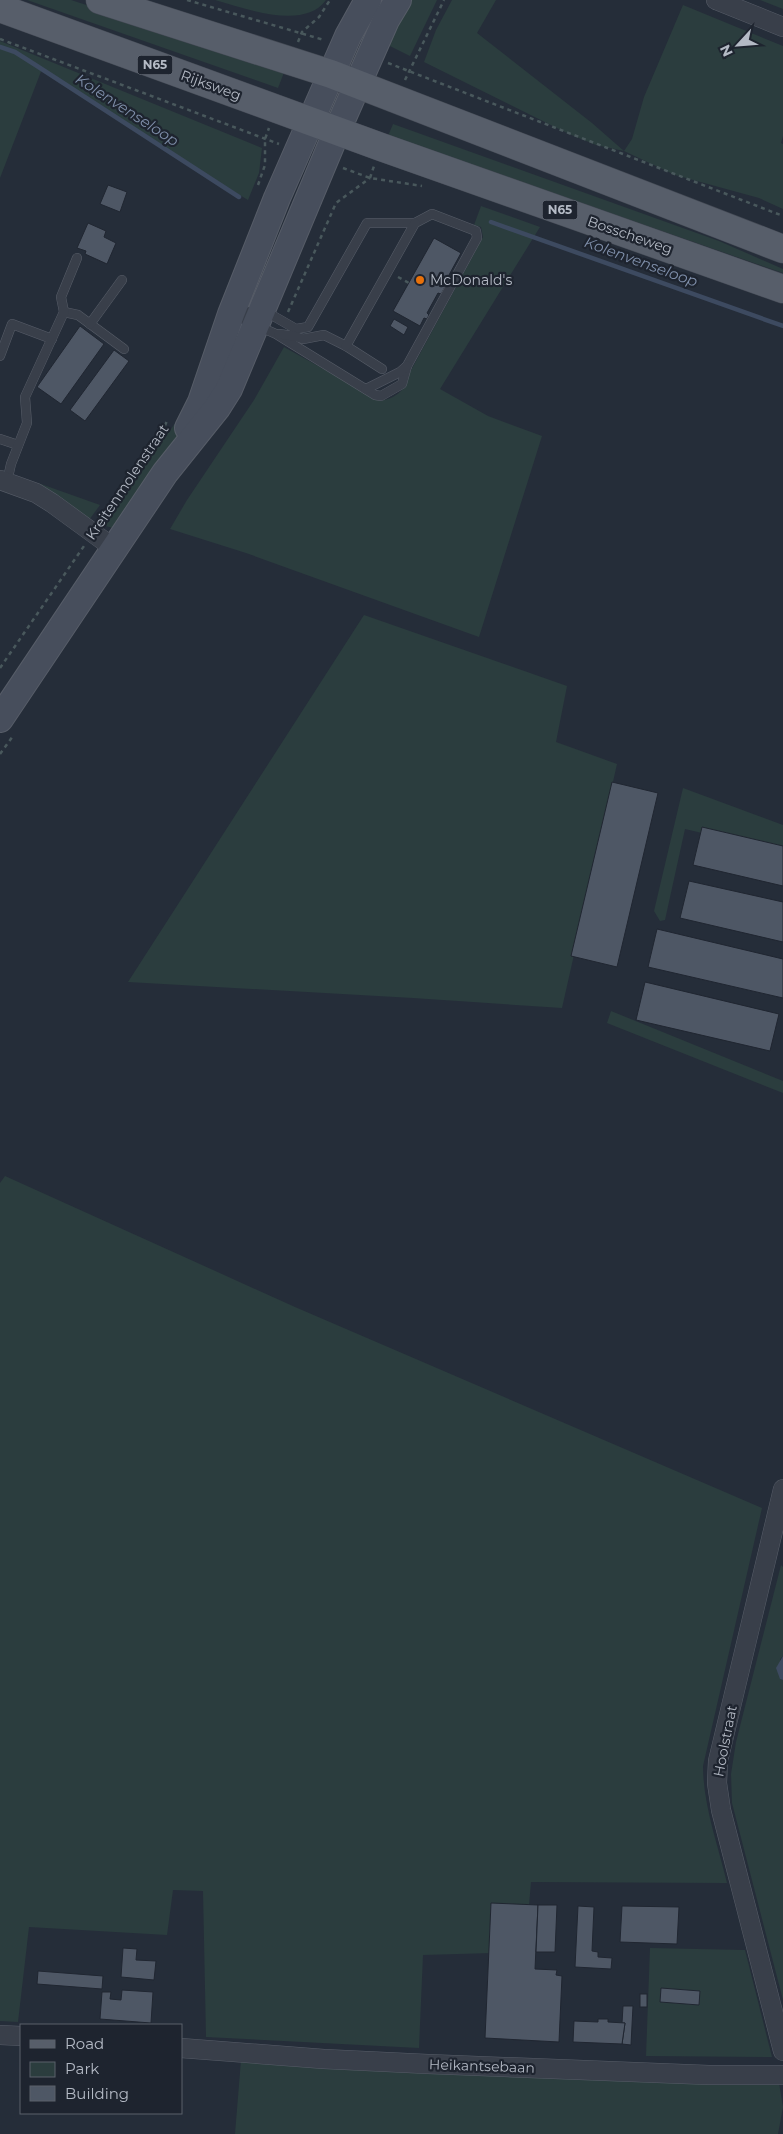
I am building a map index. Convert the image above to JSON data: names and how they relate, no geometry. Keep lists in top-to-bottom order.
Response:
{
  "streets": {
    "main road": ["N65", "Rijksweg", "Bosscheweg"],
    "street": ["Kreitenmolenstraat", "Hoolstraat", "Heikantsebaan"]
  },
  "crossings": [
    ["Rijksweg", "Bosscheweg"],
    ["Rijksweg", "Kreitenmolenstraat"],
    ["Bosscheweg", "Kreitenmolenstraat"]
  ],
  "water": ["Kolenvenseloop"],
  "places": ["McDonald's"],
  "legend": ["Road", "Park", "Building"],
  "north": "bottom left"
}
